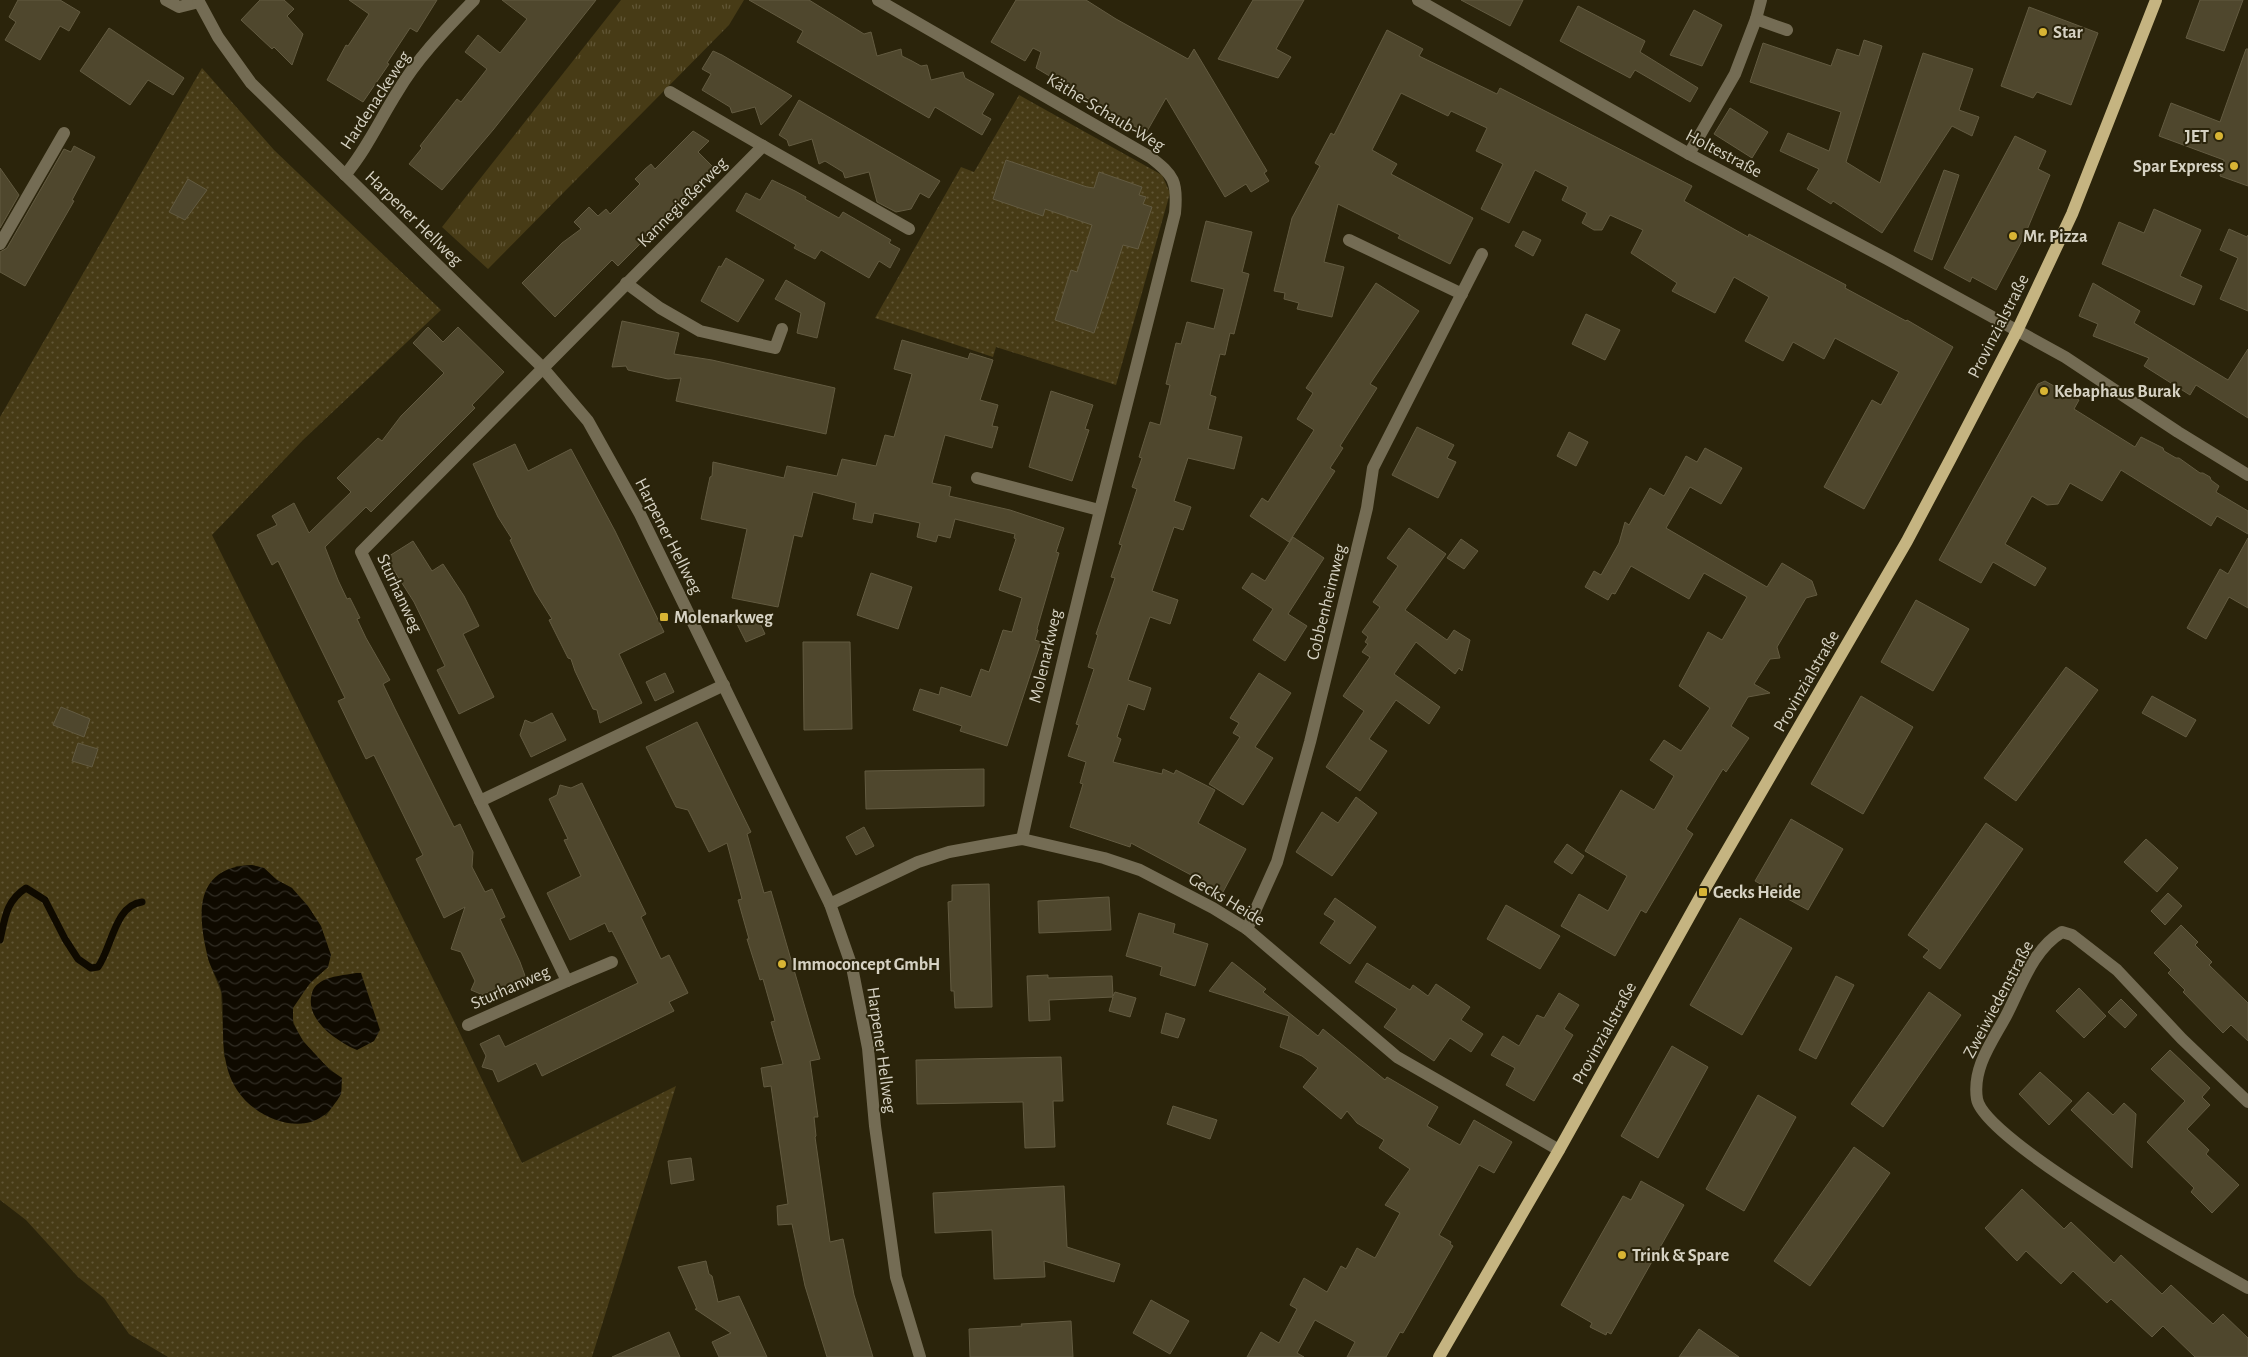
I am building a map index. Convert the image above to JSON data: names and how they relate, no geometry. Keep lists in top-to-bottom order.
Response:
{
  "streets": {
    "main road": ["Provinzialstraße"],
    "street": [
      "Hardenackeweg",
      "Käthe-Schaub-Weg",
      "Holtestraße",
      "Kannegießerweg",
      "Harpener Hellweg",
      "Sturhanweg",
      "Cobbenheimweg",
      "Molenarkweg",
      "Gecks Heide",
      "Zweiwiedenstraße"
    ]
  },
  "crossings": [
    ["Hardenackeweg", "Harpener Hellweg"],
    ["Käthe-Schaub-Weg", "Molenarkweg"],
    ["Holtestraße", "Provinzialstraße"],
    ["Kannegießerweg", "Harpener Hellweg"],
    ["Kannegießerweg", "Sturhanweg"],
    ["Harpener Hellweg", "Sturhanweg"],
    ["Harpener Hellweg", "Gecks Heide"],
    ["Provinzialstraße", "Gecks Heide"],
    ["Cobbenheimweg", "Gecks Heide"],
    ["Molenarkweg", "Gecks Heide"]
  ],
  "places": {
    "other": [
      "Star",
      "JET",
      "Spar Express",
      "Mr. Pizza",
      "Kebaphaus Burak",
      "Immoconcept GmbH",
      "Trink & Spare"
    ],
    "transit": ["Molenarkweg", "Gecks Heide"]
  }
}
